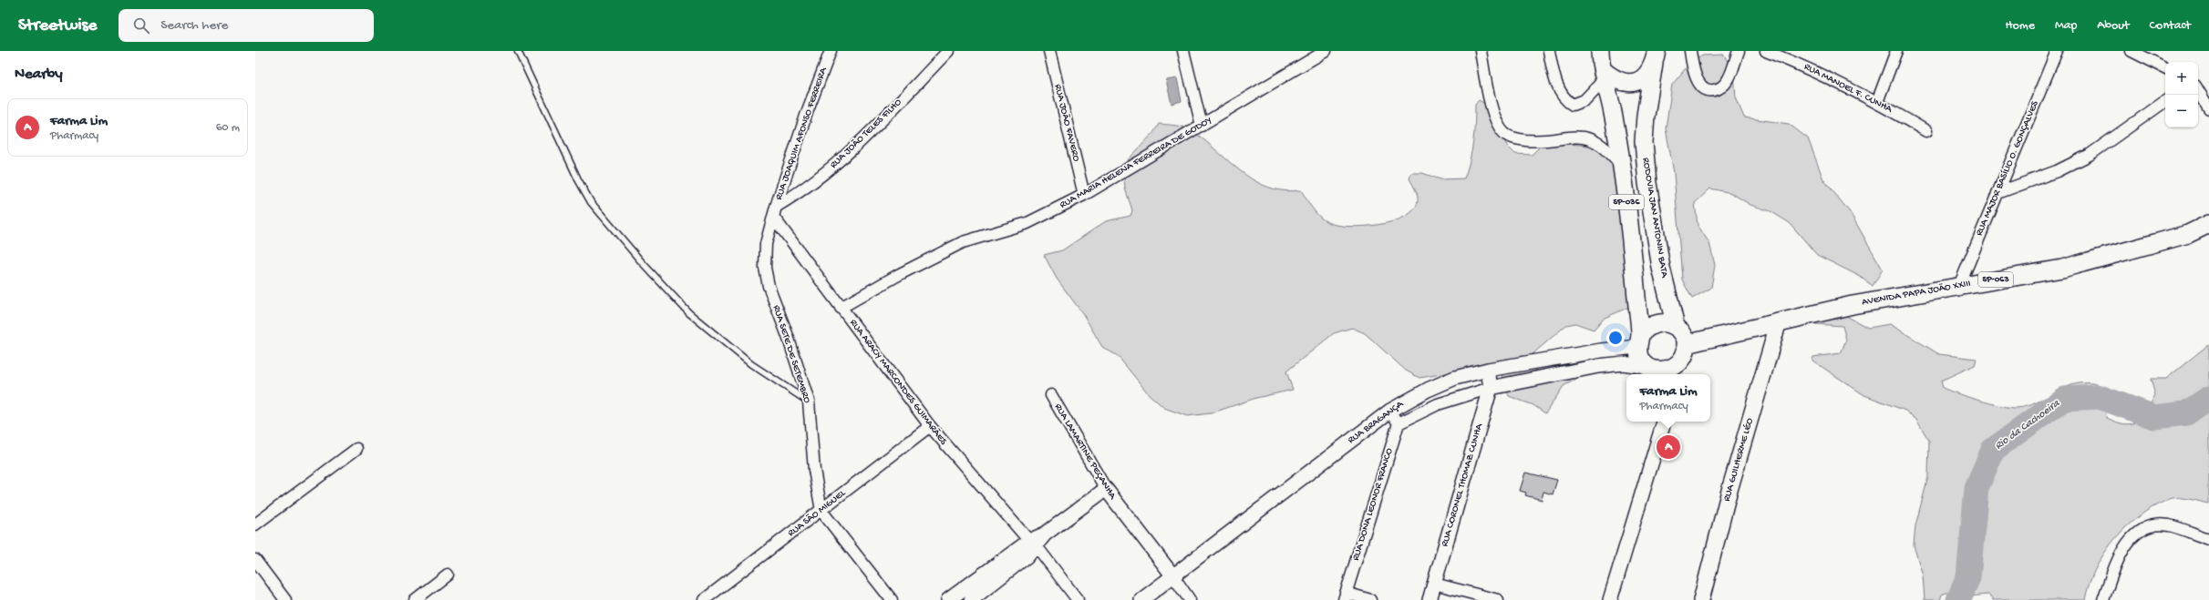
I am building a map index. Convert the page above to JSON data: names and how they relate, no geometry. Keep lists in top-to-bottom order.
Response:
{
  "streets": {
    "main road": [
      "SP-036",
      "RODOVIA JAN ANTONIN BATA",
      "SP-063",
      "AVENIDA PAPA JOÃO XXIII",
      "RUA GUILHERME LÉO"
    ],
    "street": [
      "RUA MANOEL F. CUNHA",
      "RUA JOÃO FAVERO",
      "RUA JOAQUIM AFONSO FERREIRA",
      "RUA JOÃO TELES FILHO",
      "RUA MARIA HELENA FERREIRA DE GODOY",
      "RUA MAJOR BASÍLIO O. GONÇALVES",
      "RUA SETE DE SETEMBRO",
      "RUA ARACY MARCONDES GUIMARÃES",
      "RUA BRAGANÇA",
      "RUA LAMARTINE PEÇANHA",
      "RUA CORONEL THOMAZ CUNHA",
      "RUA DONA LEONOR FRANCO",
      "RUA SÃO MIGUEL"
    ]
  },
  "crossings": [
    ["RUA JOÃO FAVERO", "RUA MARIA HELENA FERREIRA DE GODOY"],
    ["RUA JOAQUIM AFONSO FERREIRA", "RUA JOÃO TELES FILHO"],
    ["RUA JOAQUIM AFONSO FERREIRA", "RUA SETE DE SETEMBRO"],
    ["RUA JOAQUIM AFONSO FERREIRA", "RUA ARACY MARCONDES GUIMARÃES"],
    ["RUA JOÃO TELES FILHO", "RUA SETE DE SETEMBRO"],
    ["RUA JOÃO TELES FILHO", "RUA ARACY MARCONDES GUIMARÃES"],
    ["RUA MARIA HELENA FERREIRA DE GODOY", "RUA ARACY MARCONDES GUIMARÃES"],
    ["RUA MAJOR BASÍLIO O. GONÇALVES", "AVENIDA PAPA JOÃO XXIII"],
    ["SP-036", "RODOVIA JAN ANTONIN BATA"],
    ["SP-036", "AVENIDA PAPA JOÃO XXIII"],
    ["SP-036", "RUA BRAGANÇA"],
    ["RODOVIA JAN ANTONIN BATA", "AVENIDA PAPA JOÃO XXIII"],
    ["RODOVIA JAN ANTONIN BATA", "RUA BRAGANÇA"],
    ["AVENIDA PAPA JOÃO XXIII", "RUA BRAGANÇA"],
    ["AVENIDA PAPA JOÃO XXIII", "RUA GUILHERME LÉO"],
    ["RUA SETE DE SETEMBRO", "RUA ARACY MARCONDES GUIMARÃES"],
    ["RUA SETE DE SETEMBRO", "RUA SÃO MIGUEL"],
    ["RUA ARACY MARCONDES GUIMARÃES", "RUA SÃO MIGUEL"],
    ["RUA BRAGANÇA", "RUA LAMARTINE PEÇANHA"],
    ["RUA BRAGANÇA", "RUA CORONEL THOMAZ CUNHA"],
    ["RUA BRAGANÇA", "RUA DONA LEONOR FRANCO"]
  ],
  "water": ["Rio da Cachoeira"],
  "page": {
    "header": "Streetwise",
    "search": "Search here",
    "nav": [
      "Home",
      "Map",
      "About",
      "Contact"
    ],
    "heading": "Nearby",
    "map_buttons": ["+", "−"],
    "list": [
      {
        "mark": "A",
        "name": "Farma Lim",
        "note": "Pharmacy",
        "value": "60 m"
      }
    ],
    "popup": ["Farma Lim", "Pharmacy"],
    "pins": "A"
  }
}
